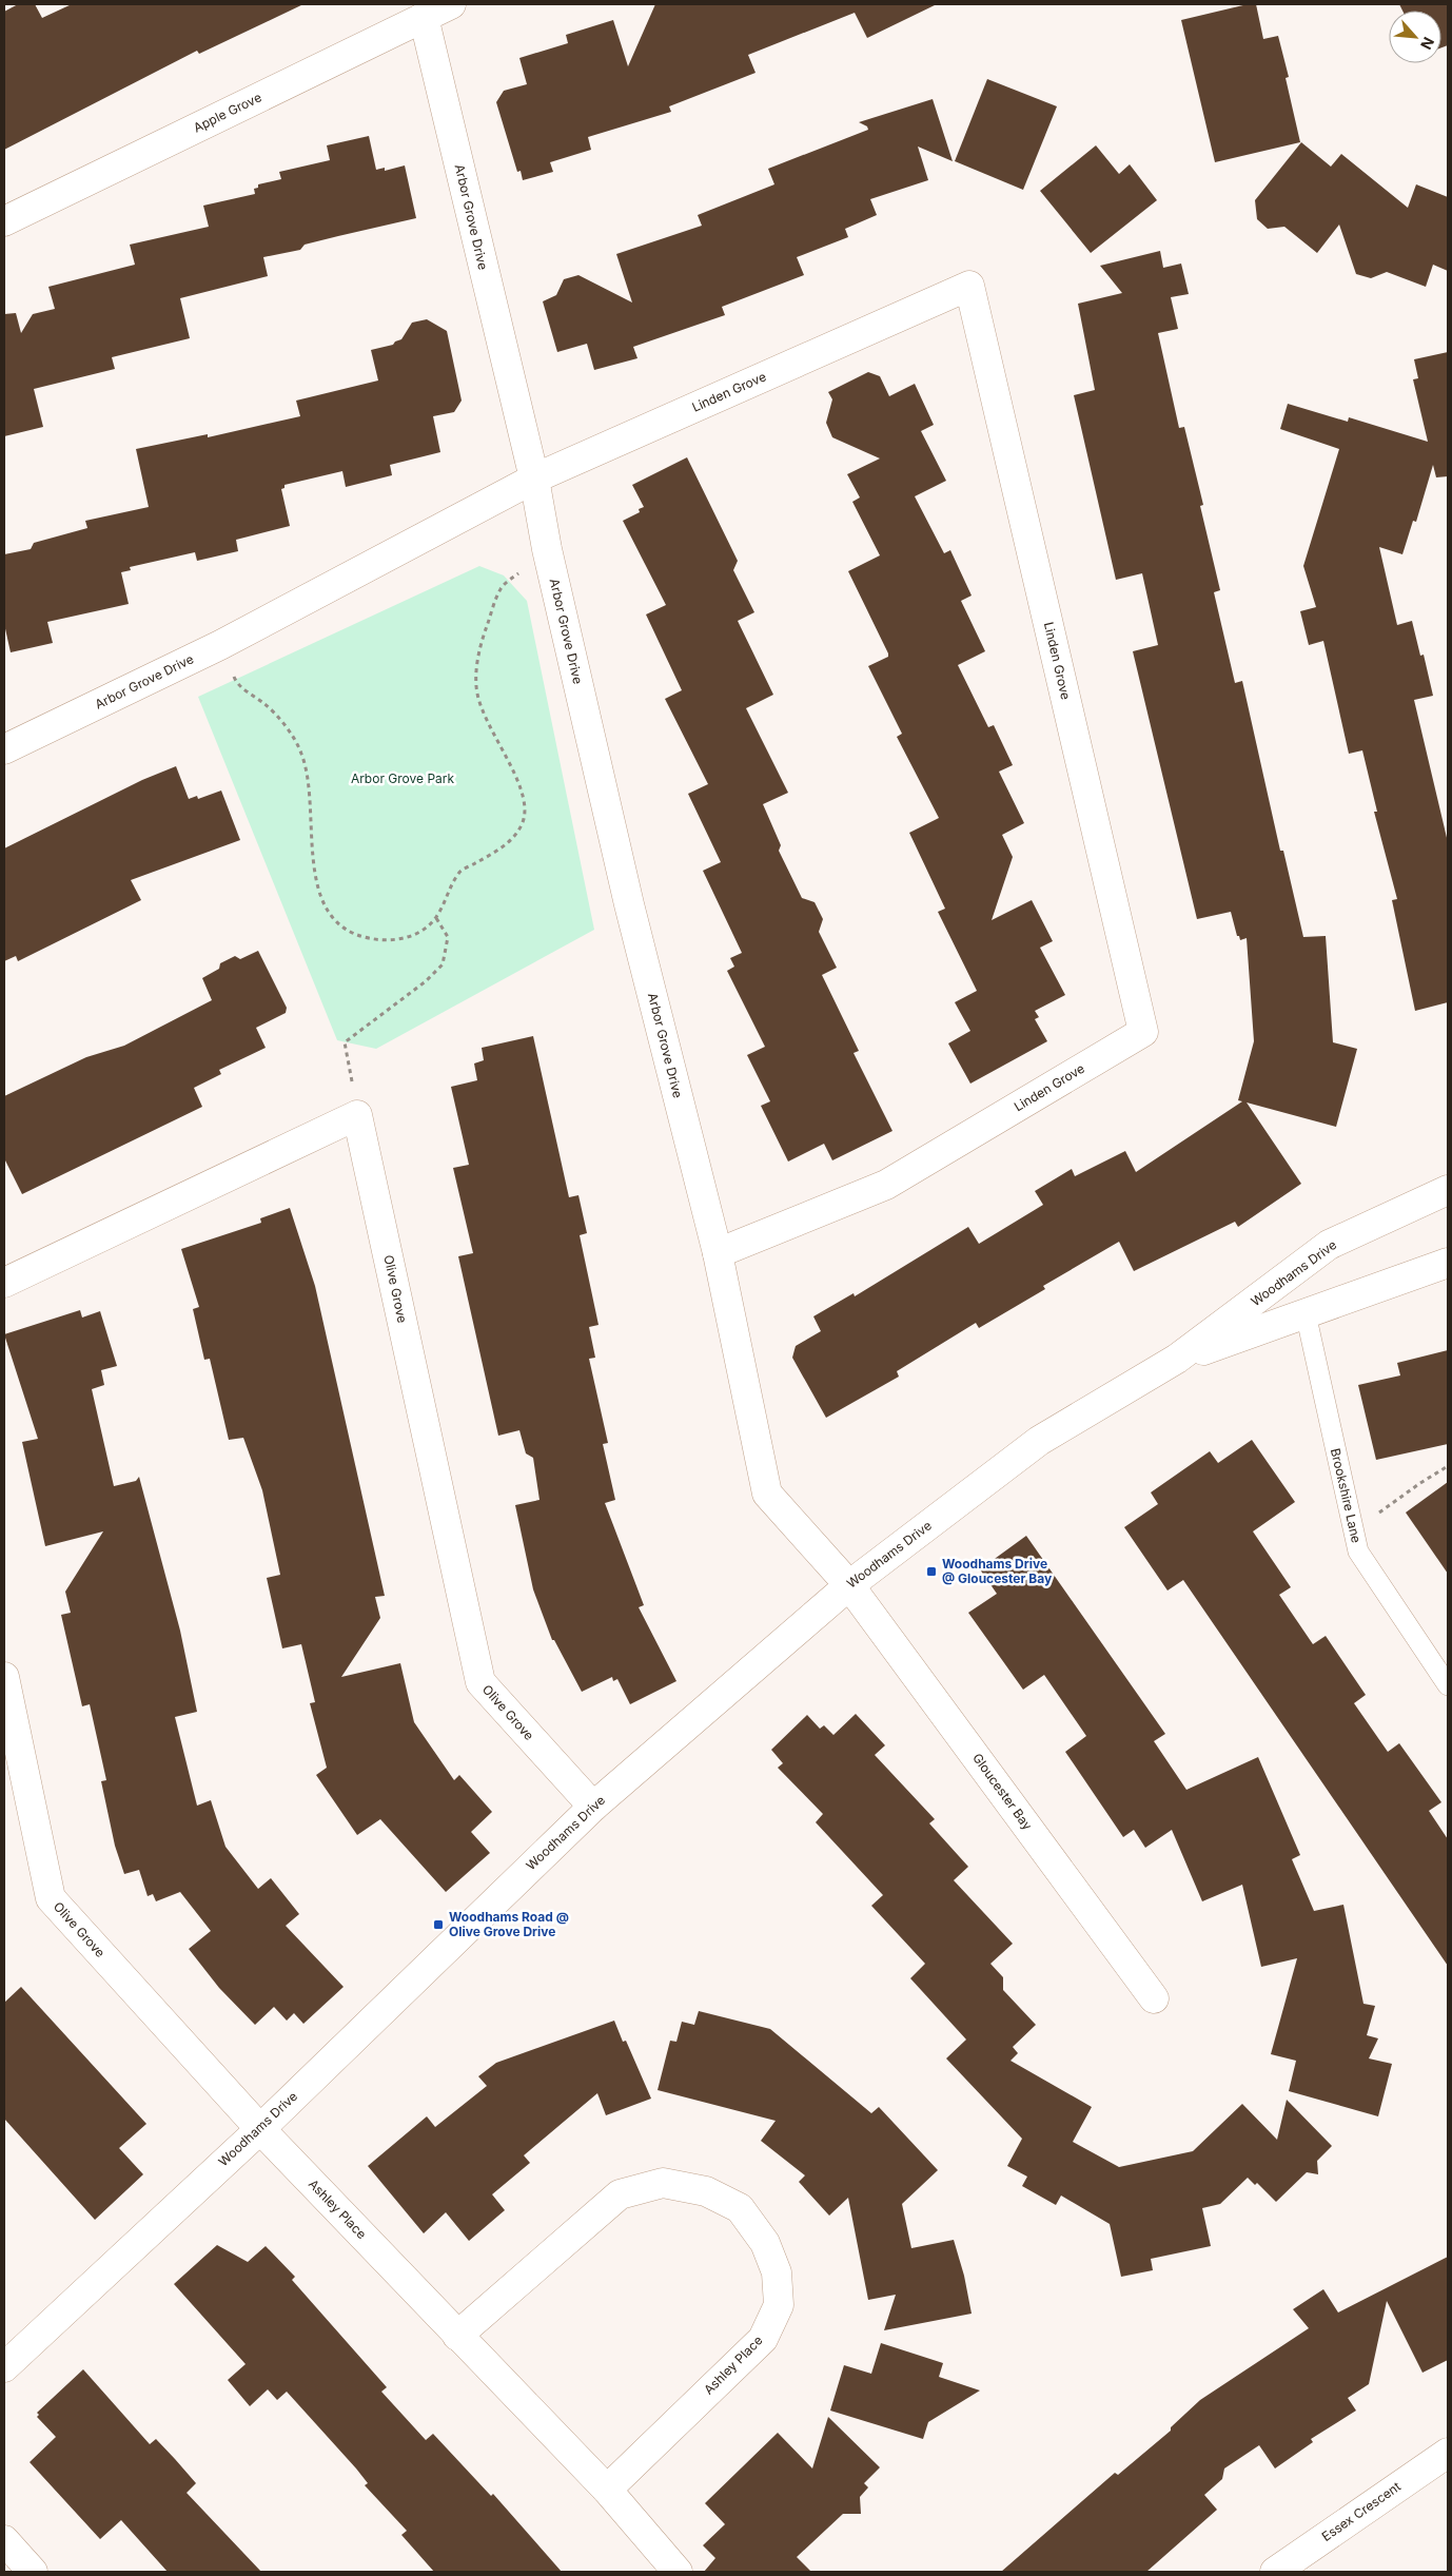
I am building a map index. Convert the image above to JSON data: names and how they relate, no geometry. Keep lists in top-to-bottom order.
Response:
{
  "streets": {
    "street": [
      "Apple Grove",
      "Arbor Grove Drive",
      "Linden Grove",
      "Woodhams Drive",
      "Olive Grove",
      "Gloucester Bay",
      "Ashley Place",
      "Essex Crescent"
    ],
    "lane": ["Brookshire Lane"]
  },
  "crossings": [
    ["Apple Grove", "Arbor Grove Drive"],
    ["Arbor Grove Drive", "Linden Grove"],
    ["Arbor Grove Drive", "Woodhams Drive"],
    ["Arbor Grove Drive", "Gloucester Bay"],
    ["Woodhams Drive", "Olive Grove"],
    ["Woodhams Drive", "Brookshire Lane"],
    ["Woodhams Drive", "Gloucester Bay"],
    ["Woodhams Drive", "Ashley Place"],
    ["Olive Grove", "Ashley Place"]
  ],
  "parks": ["Arbor Grove Park"],
  "places": {
    "transit": ["Woodhams Drive @ Gloucester Bay", "Woodhams Road @ Olive Grove Drive"]
  },
  "north": "bottom right"
}
